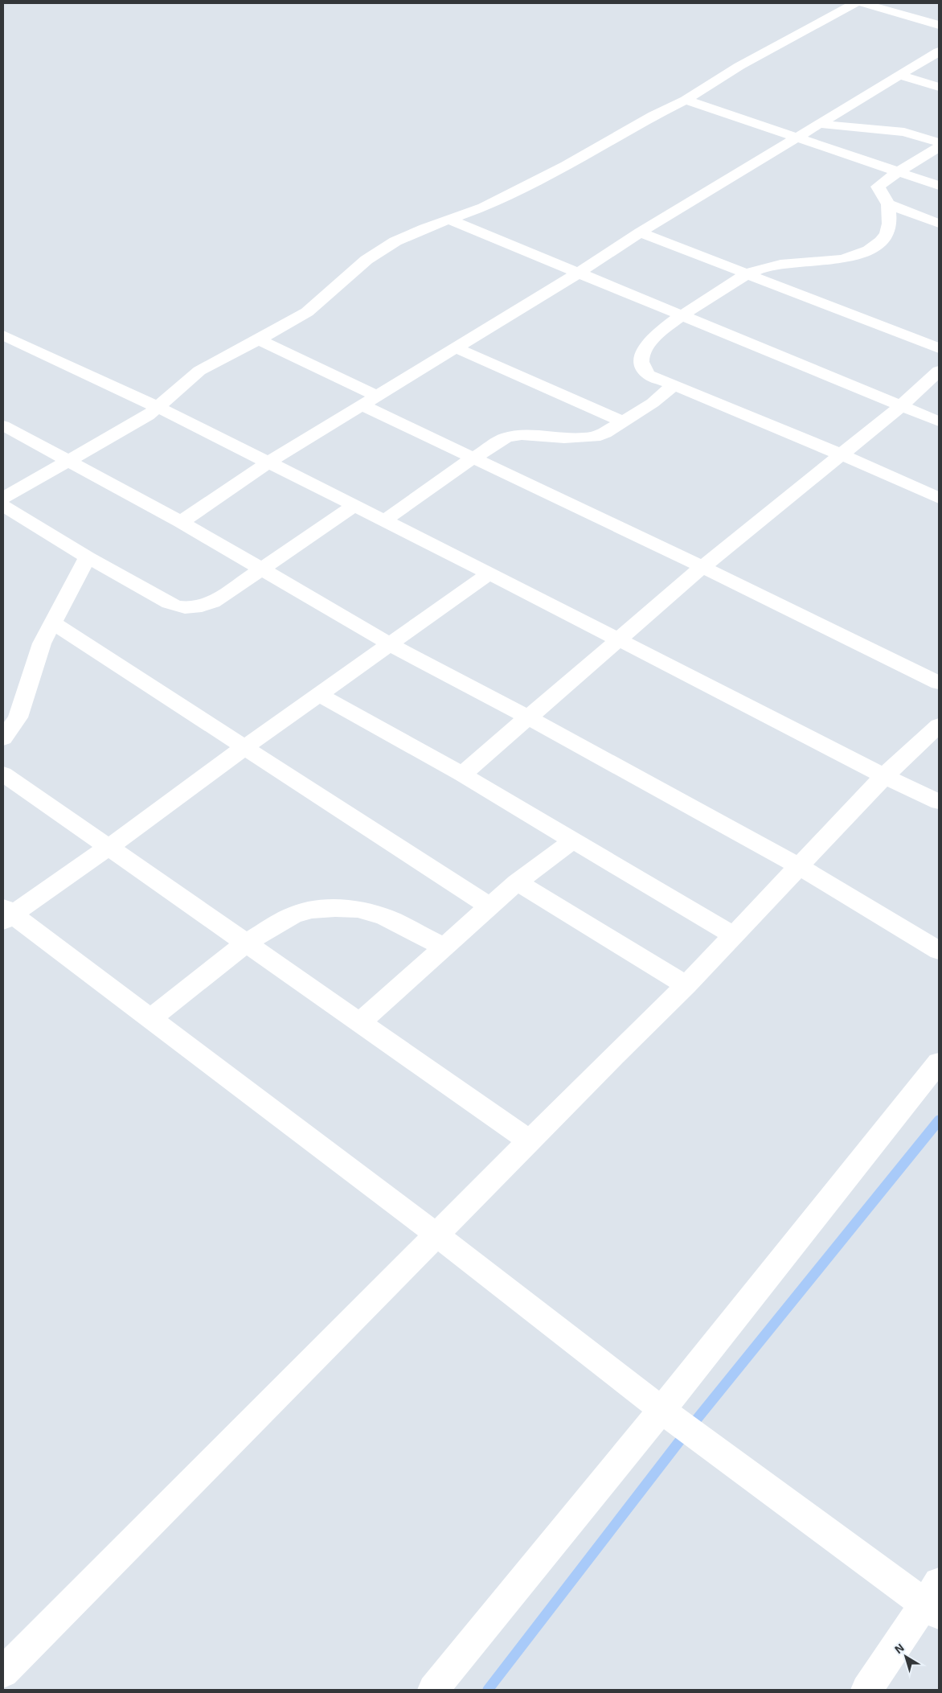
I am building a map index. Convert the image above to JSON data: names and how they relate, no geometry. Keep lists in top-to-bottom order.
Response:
{
  "north": "top left"
}
